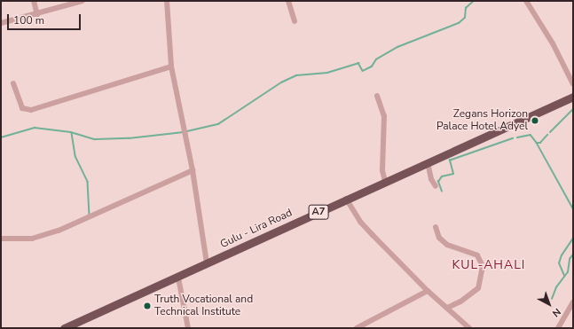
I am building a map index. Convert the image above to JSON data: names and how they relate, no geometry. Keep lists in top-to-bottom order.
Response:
{
  "streets": {
    "main road": ["A7", "Gulu - Lira Road"]
  },
  "districts": ["KUL-AHALI"],
  "places": ["Zegans Horizon Palace Hotel Adyel", "Truth Vocational and Technical Institute"],
  "scale_bar": "100 m",
  "north": "bottom right"
}
